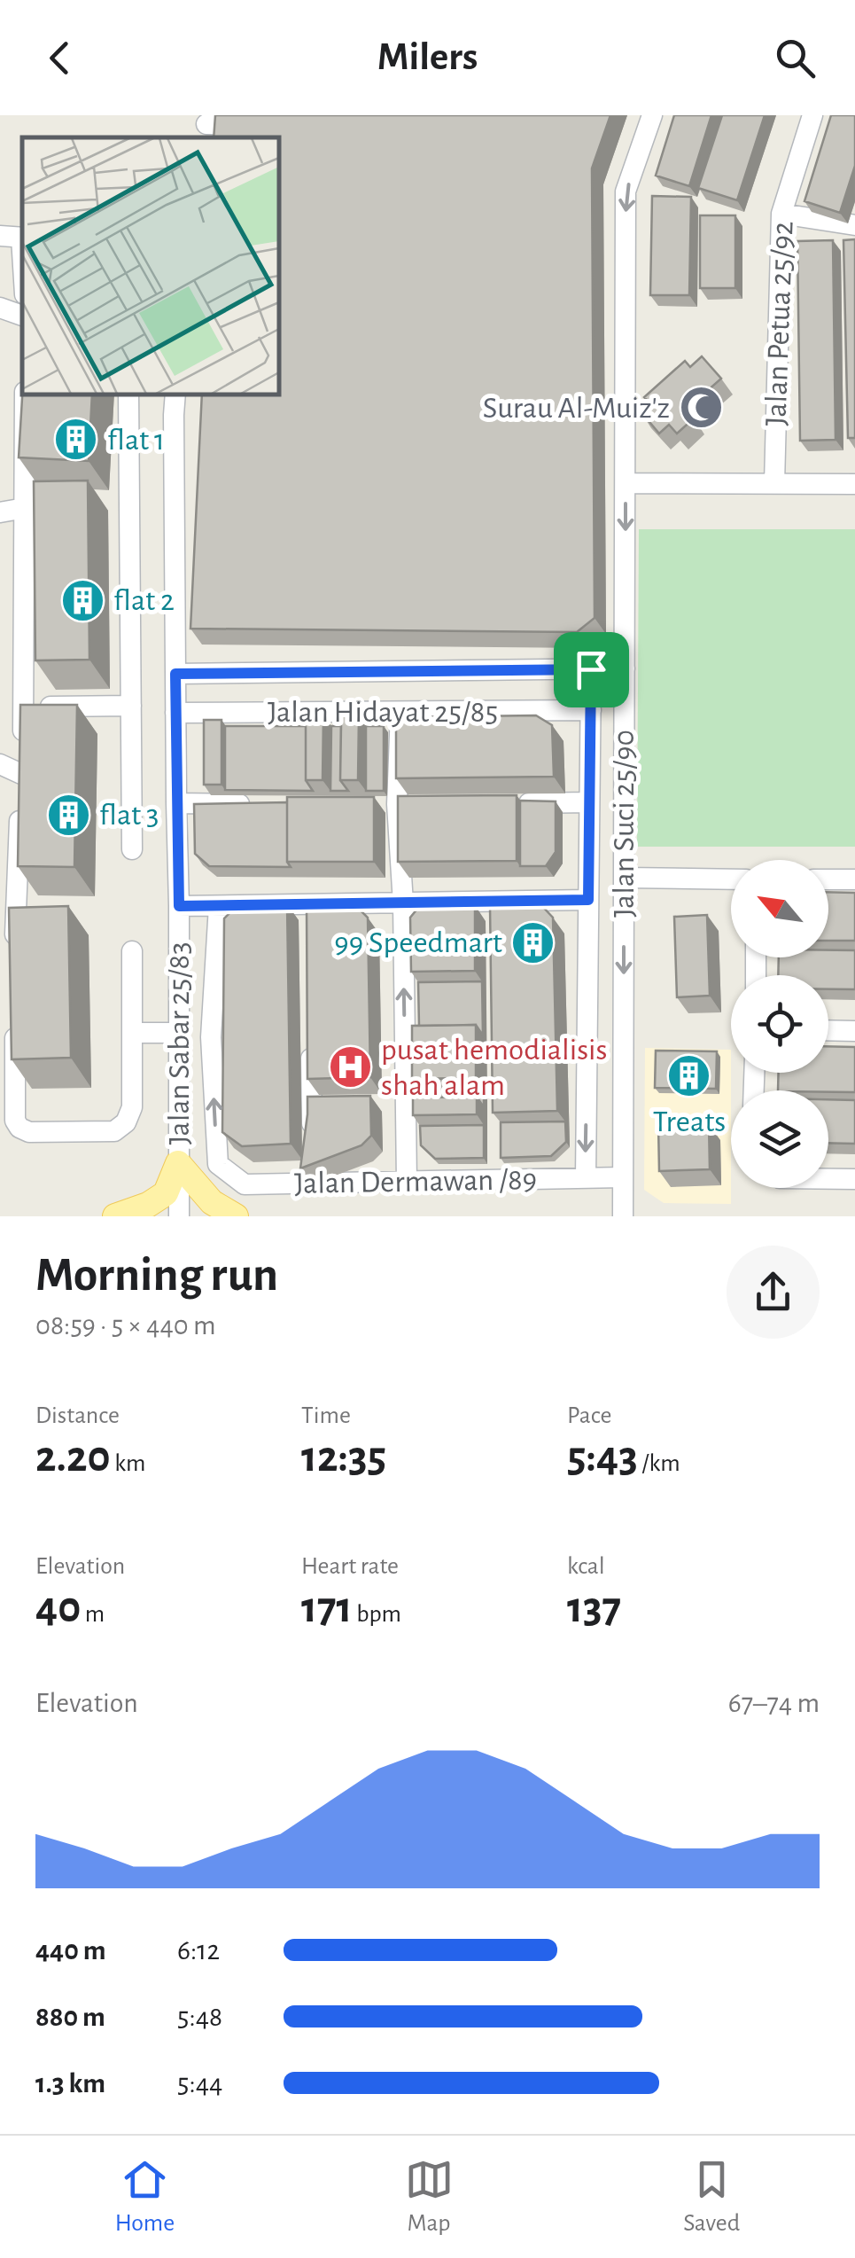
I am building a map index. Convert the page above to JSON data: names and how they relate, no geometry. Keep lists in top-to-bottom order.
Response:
{
  "streets": {
    "street": [
      "Jalan Petua 25/92",
      "Jalan Hidayat 25/85",
      "Jalan Suci 25/90",
      "Jalan Sabar 25/83",
      "Jalan Dermawan /89"
    ]
  },
  "crossings": [
    ["Jalan Hidayat 25/85", "Jalan Sabar 25/83"],
    ["Jalan Suci 25/90", "Jalan Dermawan /89"]
  ],
  "places": {
    "mosque": ["Surau Al-Muiz'z"],
    "building": [
      "flat 1",
      "flat 2",
      "flat 3",
      "99 Speedmart",
      "Treats"
    ],
    "hospital": ["pusat hemodialisis shah alam"]
  },
  "north": "top left",
  "page": {
    "header": "Milers",
    "heading": ["Morning run", "08:59 · 5 × 440 m"],
    "stats": [
      ["Distance", "2.20 km"],
      ["Time", "12:35"],
      ["Pace", "5:43 /km"],
      ["Elevation", "40 m"],
      ["Heart rate", "171 bpm"],
      ["kcal", "137"]
    ],
    "chart": ["Elevation", "67–74 m"],
    "list": [
      {
        "name": "440 m",
        "note": "6:12"
      },
      {
        "name": "880 m",
        "note": "5:48"
      },
      {
        "name": "1.3 km",
        "note": "5:44"
      }
    ],
    "tabs": ["Home", "Map", "Saved"]
  }
}
